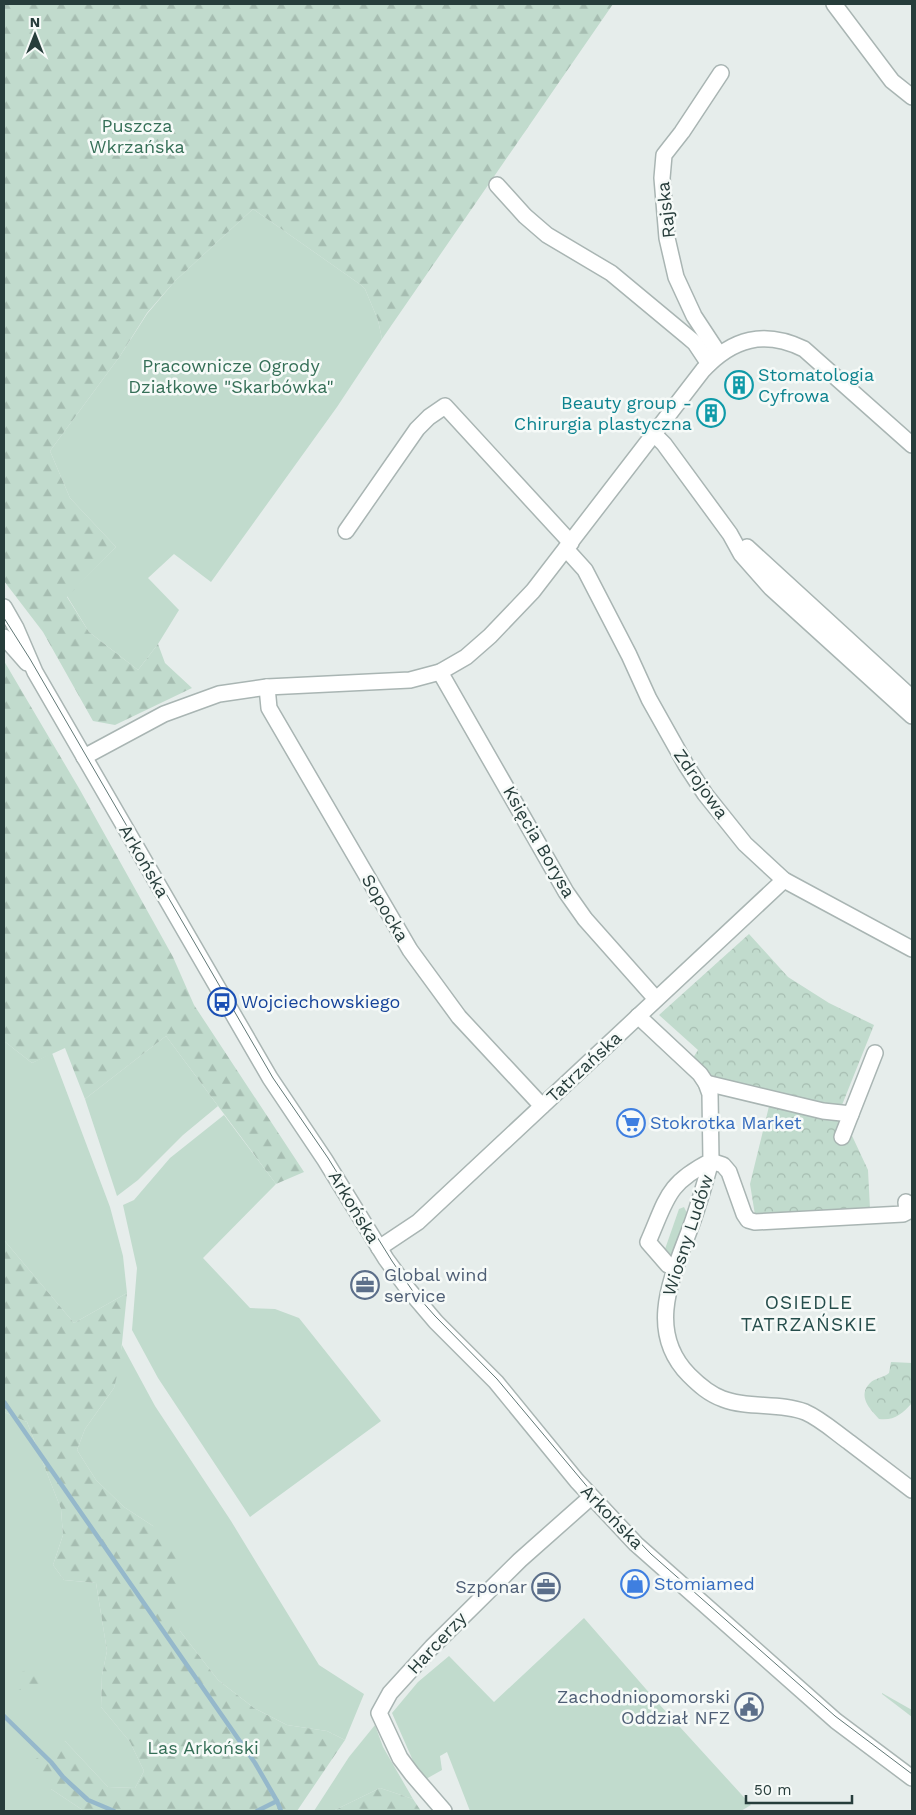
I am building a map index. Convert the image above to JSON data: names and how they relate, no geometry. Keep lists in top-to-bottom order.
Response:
{
  "streets": {
    "street": [
      "Rajska",
      "Zdrojowa",
      "Księcia Borysa",
      "Arkońska",
      "Sopocka",
      "Tatrzańska",
      "Wiosny Ludów",
      "Harcerzy"
    ]
  },
  "crossings": [
    ["Zdrojowa", "Tatrzańska"],
    ["Księcia Borysa", "Tatrzańska"],
    ["Arkońska", "Tatrzańska"],
    ["Arkońska", "Harcerzy"],
    ["Sopocka", "Tatrzańska"]
  ],
  "districts": ["OSIEDLE TATRZAŃSKIE"],
  "parks": ["Puszcza Wkrzańska", "Pracownicze Ogrody Działkowe \"Skarbówka\"", "Las Arkoński"],
  "places": {
    "building": ["Stomatologia Cyfrowa", "Beauty group - Chirurgia plastyczna"],
    "bus stop": ["Wojciechowskiego"],
    "supermarket": ["Stokrotka Market"],
    "office": ["Global wind service", "Szponar"],
    "shop": ["Stomiamed"],
    "public building": ["Zachodniopomorski Oddział NFZ"]
  },
  "scale_bar": "50 m",
  "north": "top"
}
